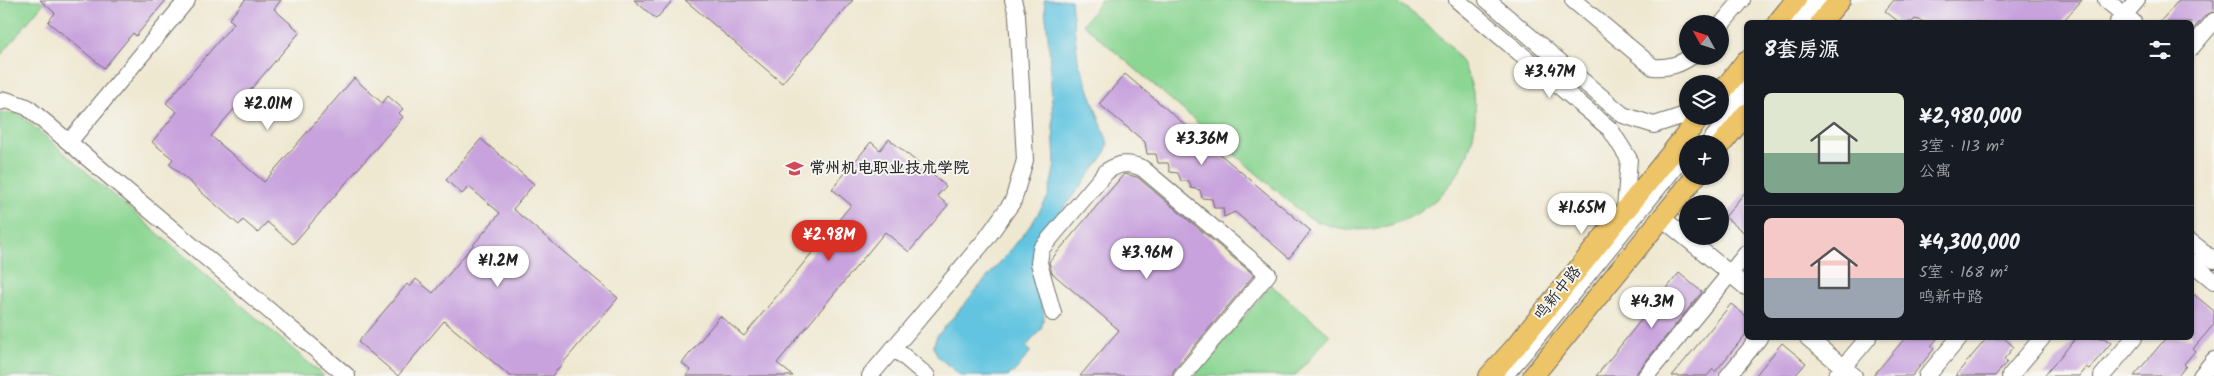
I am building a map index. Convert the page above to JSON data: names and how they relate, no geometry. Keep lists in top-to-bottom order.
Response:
{
  "streets": {
    "main road": ["鸣新中路"]
  },
  "places": {
    "school or university": ["常州机电职业技术学院"]
  },
  "north": "top left",
  "page": {
    "map_buttons": ["+", "−"],
    "heading": "8套房源",
    "price": [
      "¥3.47M",
      "¥2.01M",
      "¥3.36M",
      "¥1.65M",
      "¥2.98M",
      "¥3.96M",
      "¥1.2M",
      "¥4.3M"
    ],
    "list": [
      {
        "name": "¥2,980,000",
        "note": "3室 · 113 m² · 公寓"
      },
      {
        "name": "¥4,300,000",
        "note": "5室 · 168 m² · 鸣新中路"
      }
    ]
  }
}
